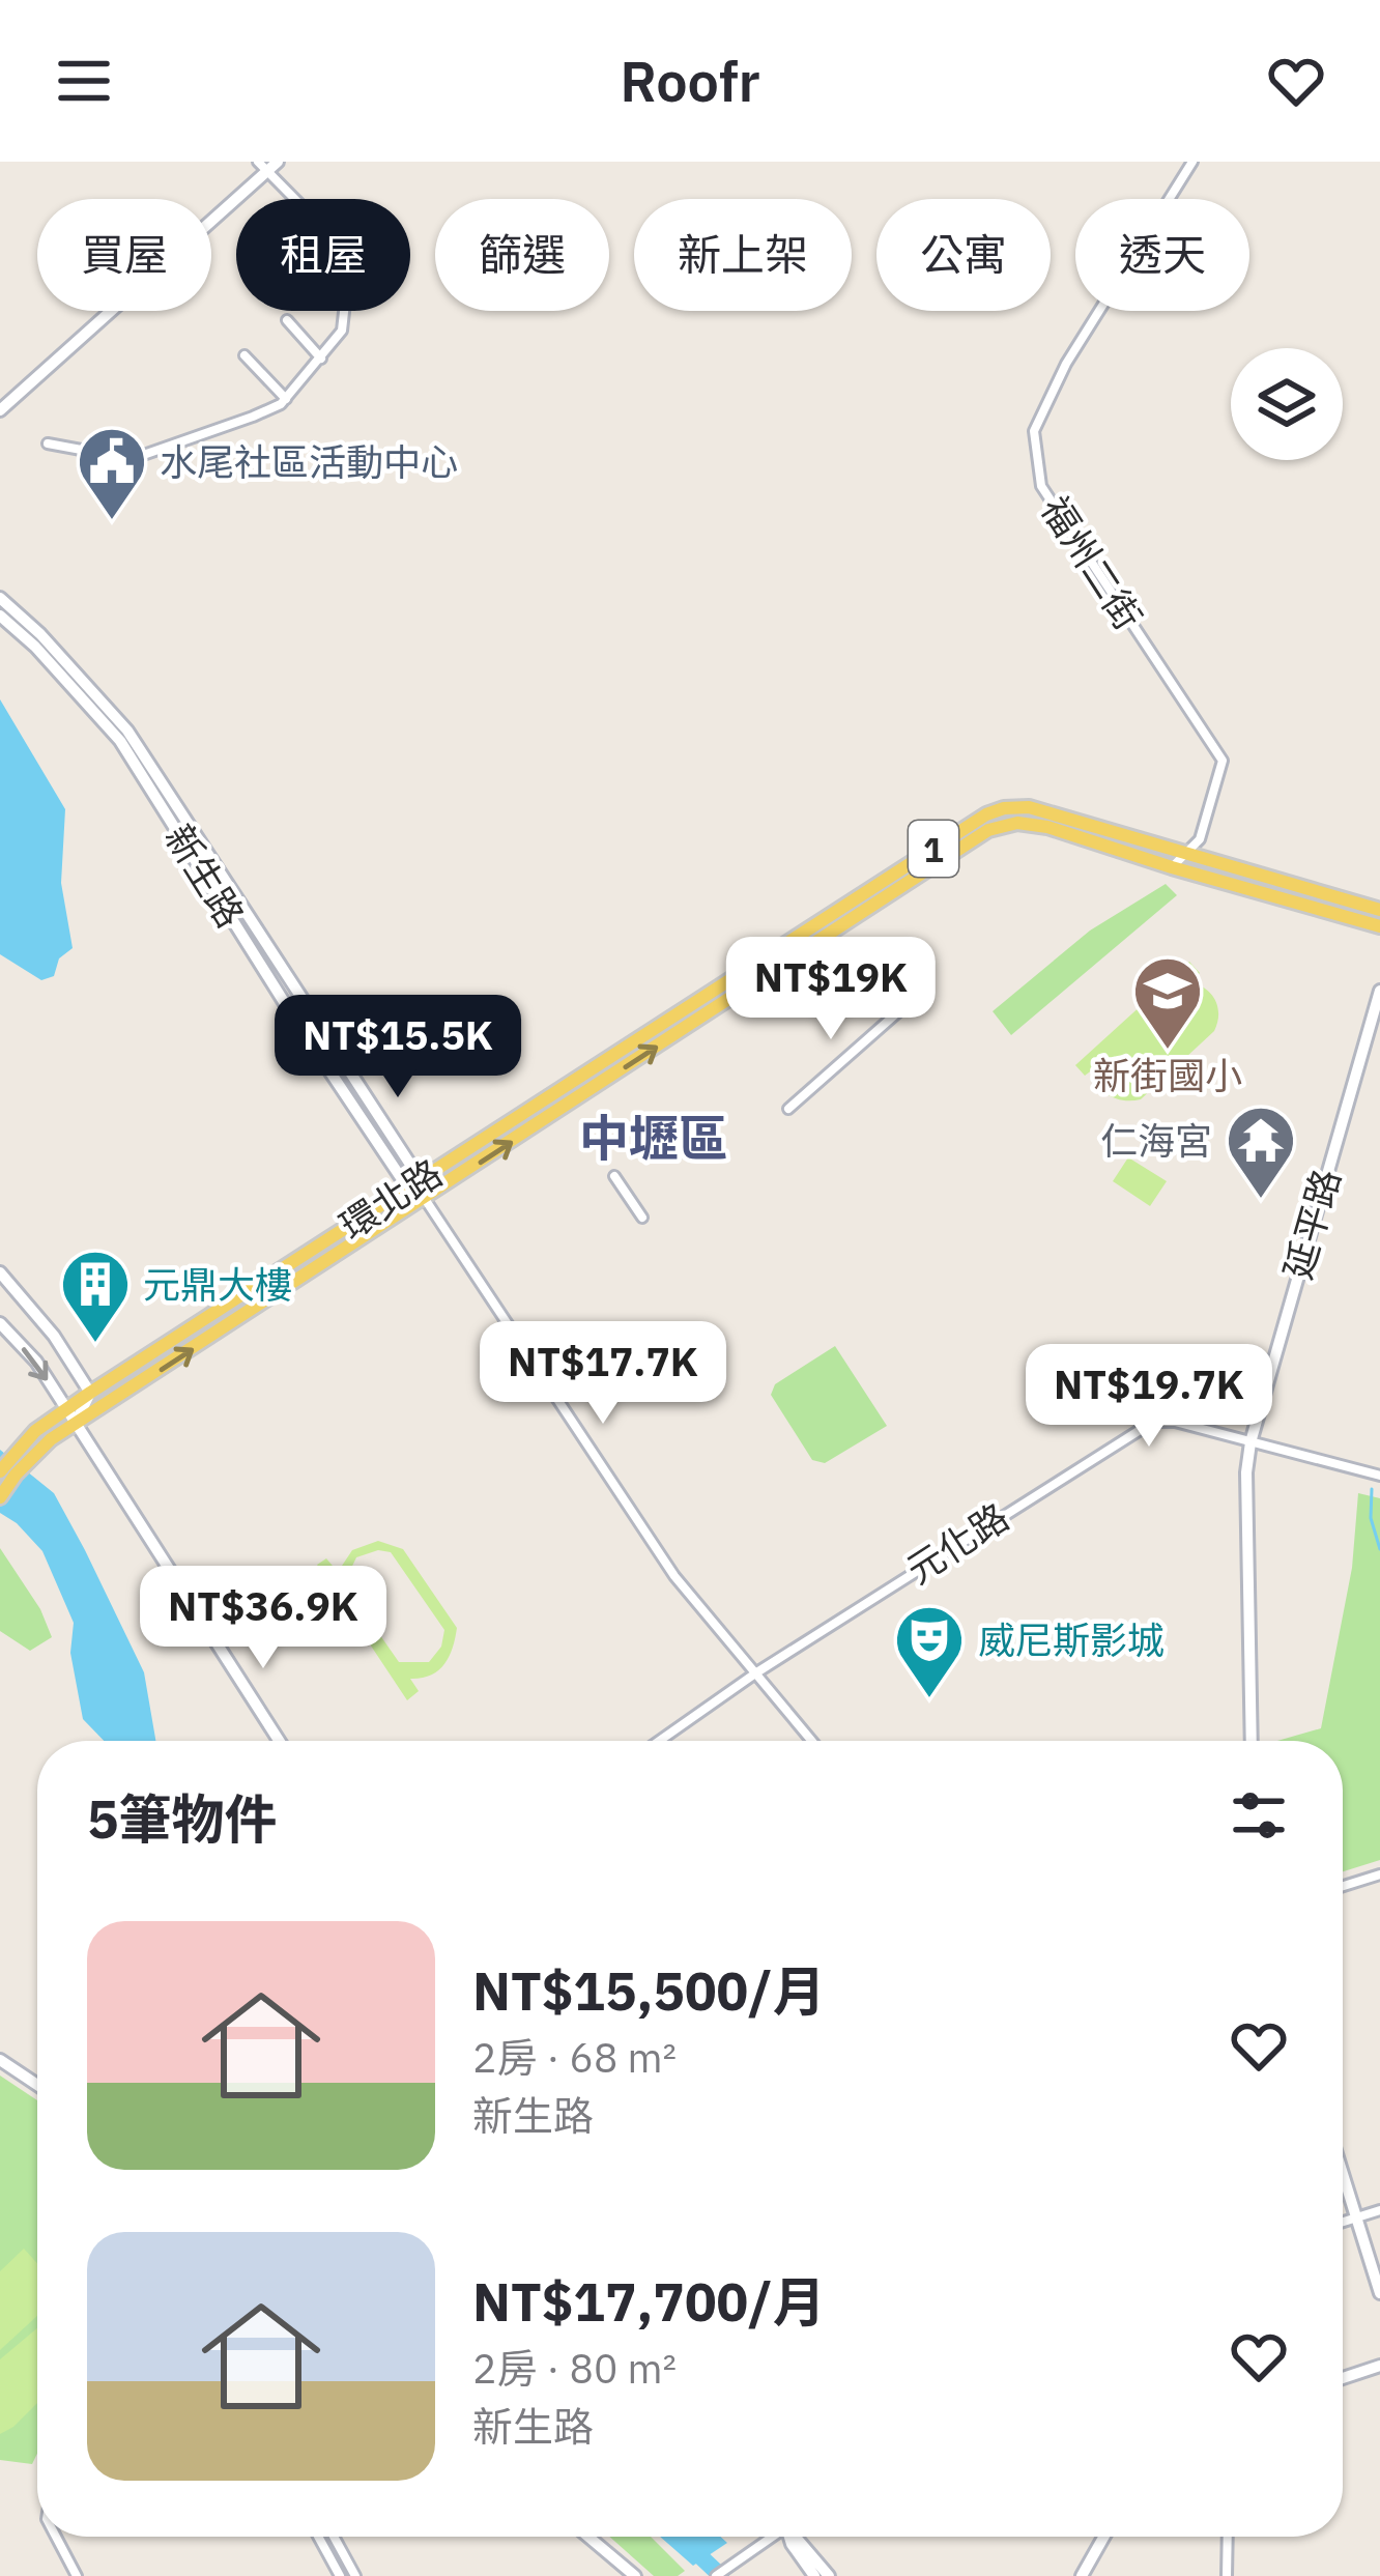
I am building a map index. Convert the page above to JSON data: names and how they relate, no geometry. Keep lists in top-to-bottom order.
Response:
{
  "streets": {
    "main road": [
      "1",
      "新生路",
      "環北路",
      "延平路"
    ],
    "street": ["福州二街", "元化路"]
  },
  "crossings": [
    ["福州二街", "環北路"],
    ["新生路", "環北路"],
    ["新生路", "元化路"],
    ["延平路", "元化路"]
  ],
  "districts": ["中壢區"],
  "places": {
    "public building": ["水尾社區活動中心"],
    "school or university": ["新街國小"],
    "temple": ["仁海宮"],
    "building": ["元鼎大樓"],
    "theatre": ["威尼斯影城"]
  },
  "page": {
    "header": "Roofr",
    "chip": [
      "買屋",
      "租屋",
      "篩選",
      "新上架",
      "公寓",
      "透天"
    ],
    "price": [
      "NT$19K",
      "NT$15.5K",
      "NT$17.7K",
      "NT$19.7K",
      "NT$36.9K"
    ],
    "heading": "5筆物件",
    "list": [
      {
        "name": "NT$15,500/月",
        "note": "2房 · 68 m² · 新生路"
      },
      {
        "name": "NT$17,700/月",
        "note": "2房 · 80 m² · 新生路"
      }
    ]
  }
}
